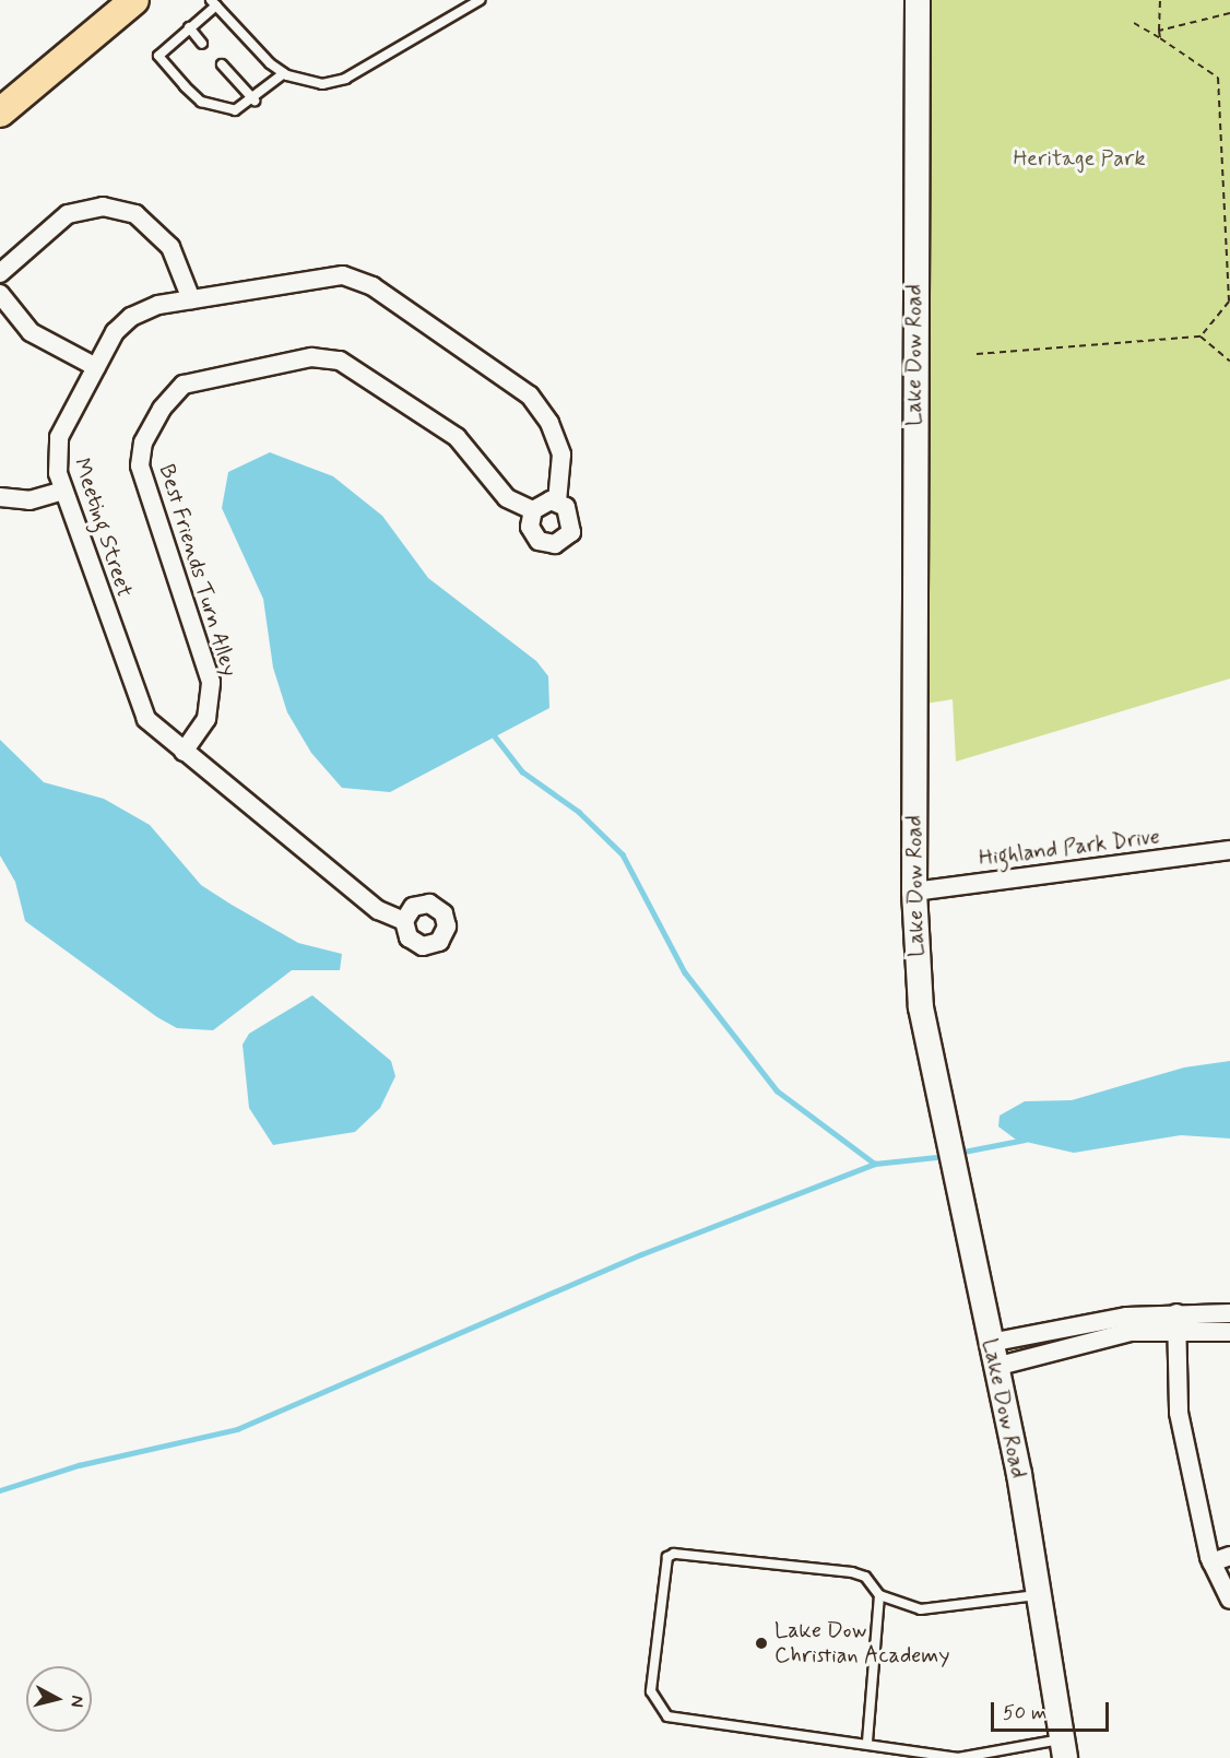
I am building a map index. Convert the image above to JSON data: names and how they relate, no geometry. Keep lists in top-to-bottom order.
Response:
{
  "streets": {
    "street": [
      "Lake Dow Road",
      "Meeting Street",
      "Best Friends Turn Alley",
      "Highland Park Drive"
    ]
  },
  "crossings": [
    ["Lake Dow Road", "Highland Park Drive"],
    ["Meeting Street", "Best Friends Turn Alley"]
  ],
  "parks": ["Heritage Park"],
  "places": ["Lake Dow Christian Academy"],
  "scale_bar": "50 m",
  "north": "right"
}
